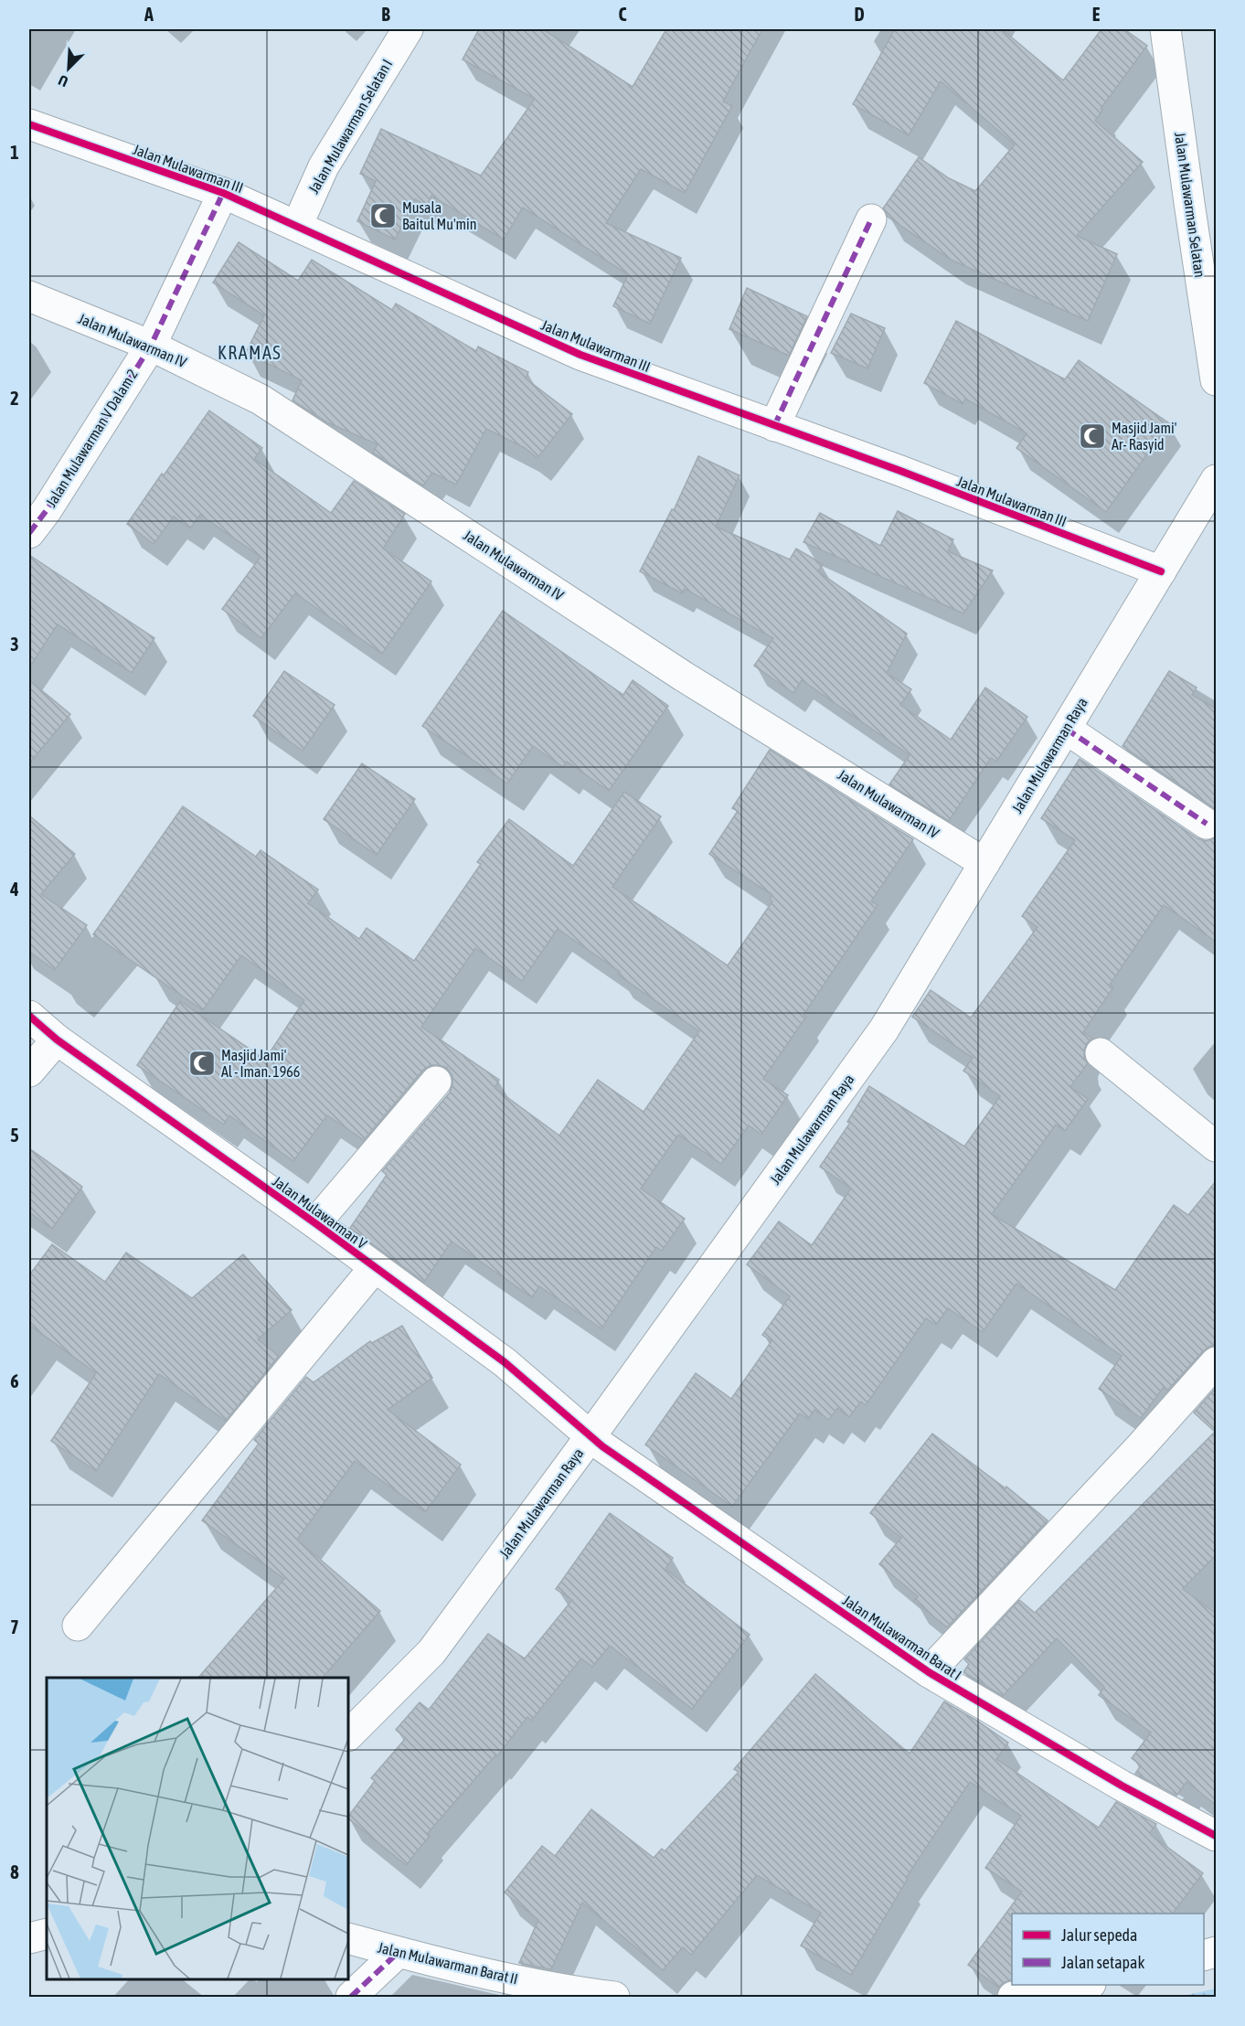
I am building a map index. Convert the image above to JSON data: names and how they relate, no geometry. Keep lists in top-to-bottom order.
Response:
{
  "streets": {
    "street": [
      "Jalan Mulawarman Selatan I",
      "Jalan Mulawarman III",
      "Jalan Mulawarman Selatan",
      "Jalan Mulawarman IV",
      "Jalan Mulawarman V Dalam 2",
      "Jalan Mulawarman Raya",
      "Jalan Mulawarman V",
      "Jalan Mulawarman Barat I",
      "Jalan Mulawarman Barat II"
    ]
  },
  "crossings": [
    ["Jalan Mulawarman Selatan I", "Jalan Mulawarman III"],
    ["Jalan Mulawarman III", "Jalan Mulawarman V Dalam 2"],
    ["Jalan Mulawarman III", "Jalan Mulawarman Raya"],
    ["Jalan Mulawarman IV", "Jalan Mulawarman V Dalam 2"],
    ["Jalan Mulawarman IV", "Jalan Mulawarman Raya"],
    ["Jalan Mulawarman Raya", "Jalan Mulawarman V"],
    ["Jalan Mulawarman Raya", "Jalan Mulawarman Barat I"],
    ["Jalan Mulawarman V", "Jalan Mulawarman Barat I"]
  ],
  "districts": ["KRAMAS"],
  "places": {
    "mosque": ["Musala Baitul Mu'min", "Masjid Jami' Ar- Rasyid", "Masjid Jami' Al - Iman. 1966"]
  },
  "legend": ["Jalur sepeda", "Jalan setapak"],
  "north": "bottom left",
  "grid": {
    "columns": [
      "A",
      "B",
      "C",
      "D",
      "E"
    ],
    "rows": [
      "1",
      "2",
      "3",
      "4",
      "5",
      "6",
      "7",
      "8"
    ]
  }
}
